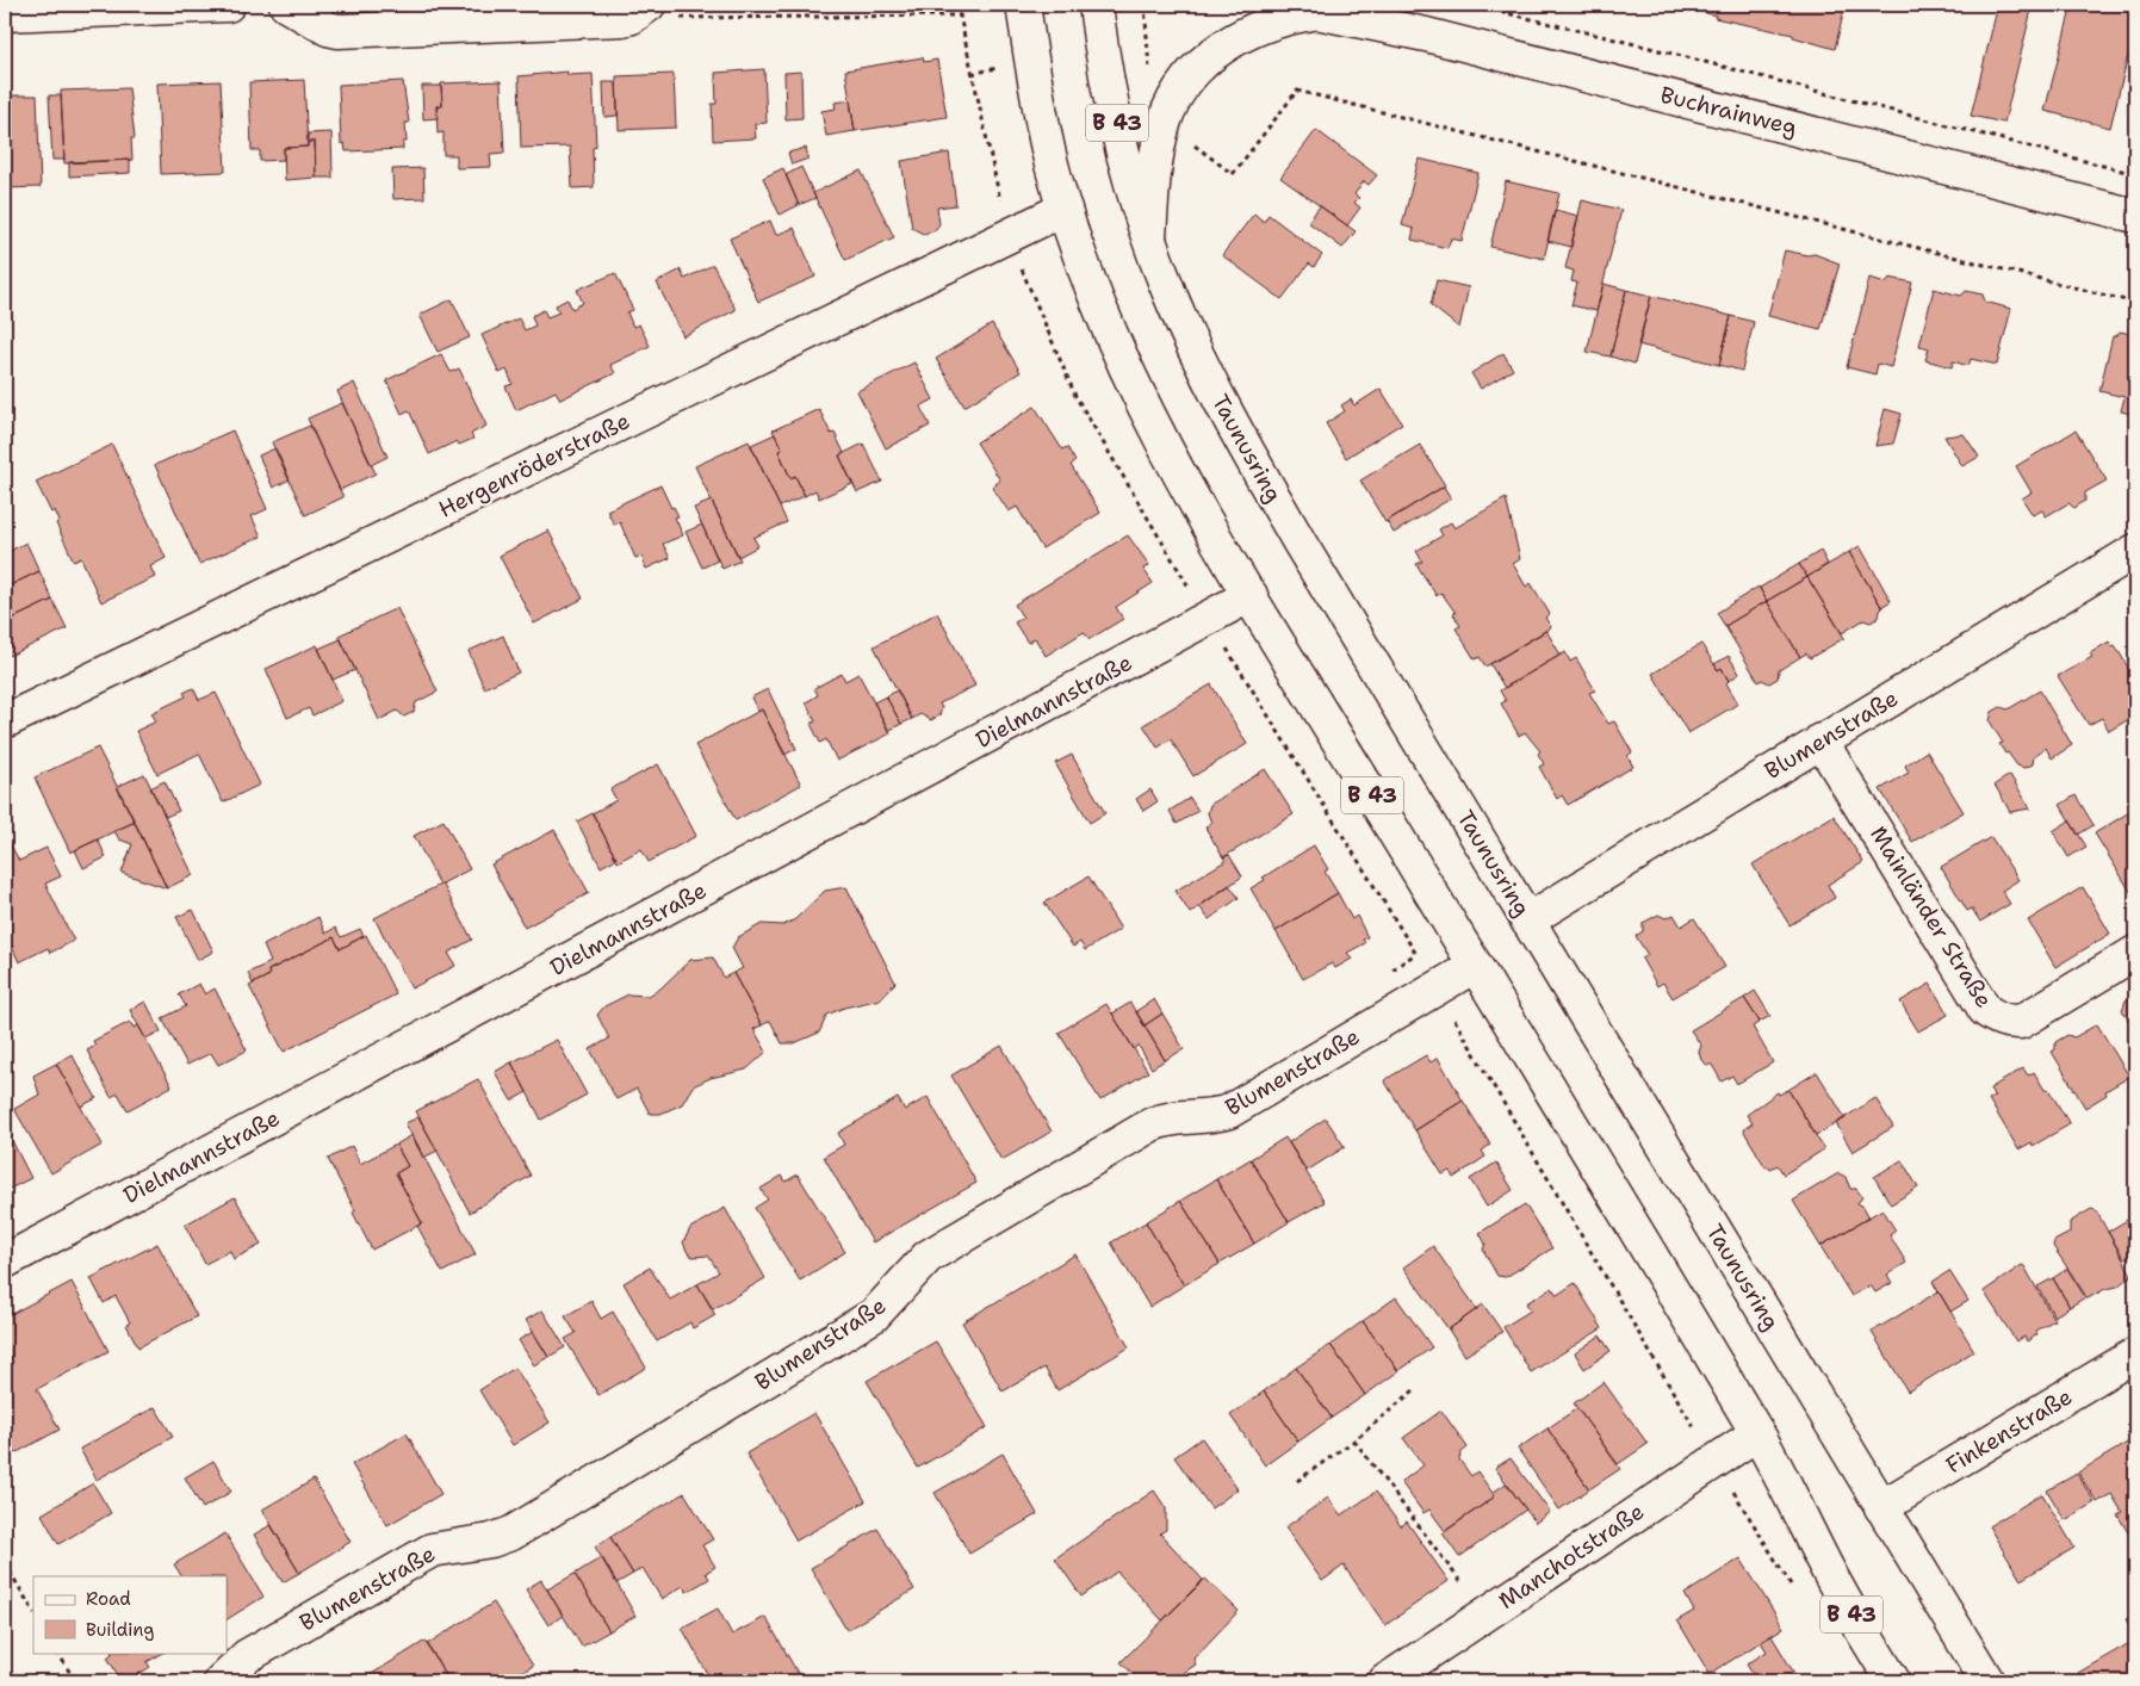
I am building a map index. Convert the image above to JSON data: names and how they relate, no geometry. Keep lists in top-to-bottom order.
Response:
{
  "streets": {
    "street": [
      "Buchrainweg",
      "B 43",
      "Taunusring",
      "Hergenröderstraße",
      "Dielmannstraße",
      "Blumenstraße",
      "Mainländer Straße",
      "Finkenstraße",
      "Manchotstraße"
    ]
  },
  "crossings": [
    ["Buchrainweg", "Taunusring"],
    ["B 43", "Hergenröderstraße"],
    ["B 43", "Dielmannstraße"],
    ["B 43", "Blumenstraße"],
    ["B 43", "Manchotstraße"],
    ["Taunusring", "Blumenstraße"],
    ["Taunusring", "Finkenstraße"],
    ["Blumenstraße", "Mainländer Straße"]
  ],
  "legend": ["Road", "Building"]
}
